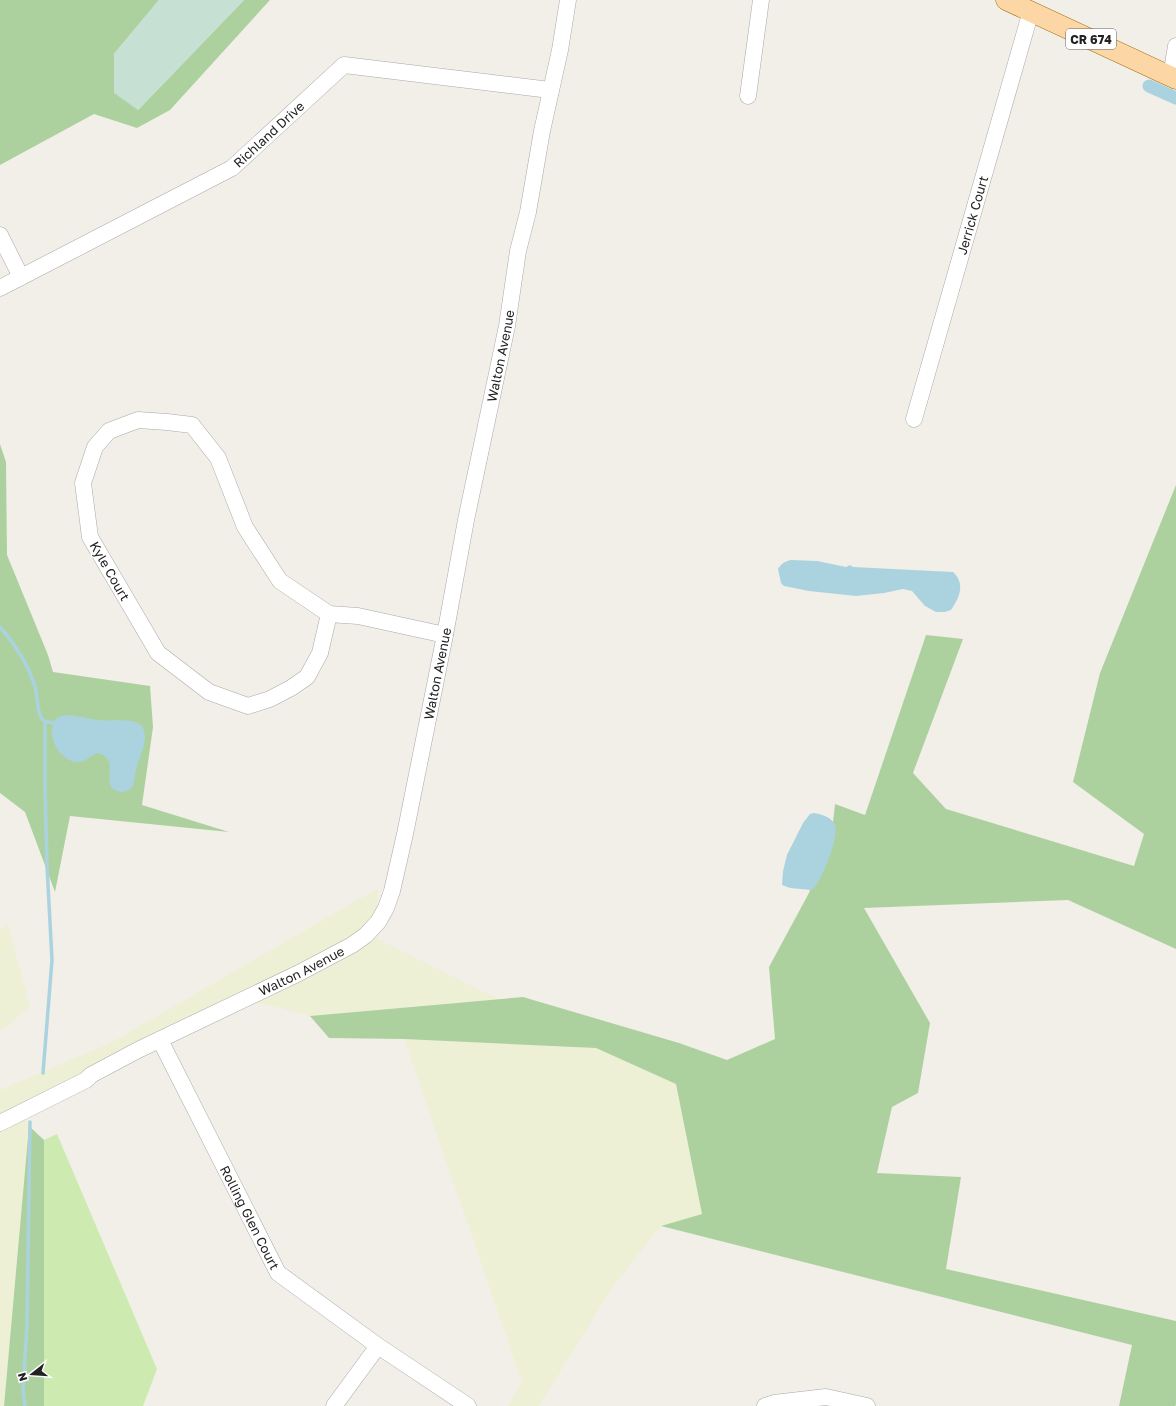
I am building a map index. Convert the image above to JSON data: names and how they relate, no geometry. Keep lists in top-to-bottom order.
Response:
{
  "streets": {
    "main road": ["CR 674"],
    "street": [
      "Richland Drive",
      "Jerrick Court",
      "Walton Avenue",
      "Kyle Court",
      "Rolling Glen Court"
    ]
  },
  "crossings": [
    ["CR 674", "Jerrick Court"],
    ["Richland Drive", "Walton Avenue"],
    ["Walton Avenue", "Kyle Court"],
    ["Walton Avenue", "Rolling Glen Court"]
  ],
  "north": "left"
}
